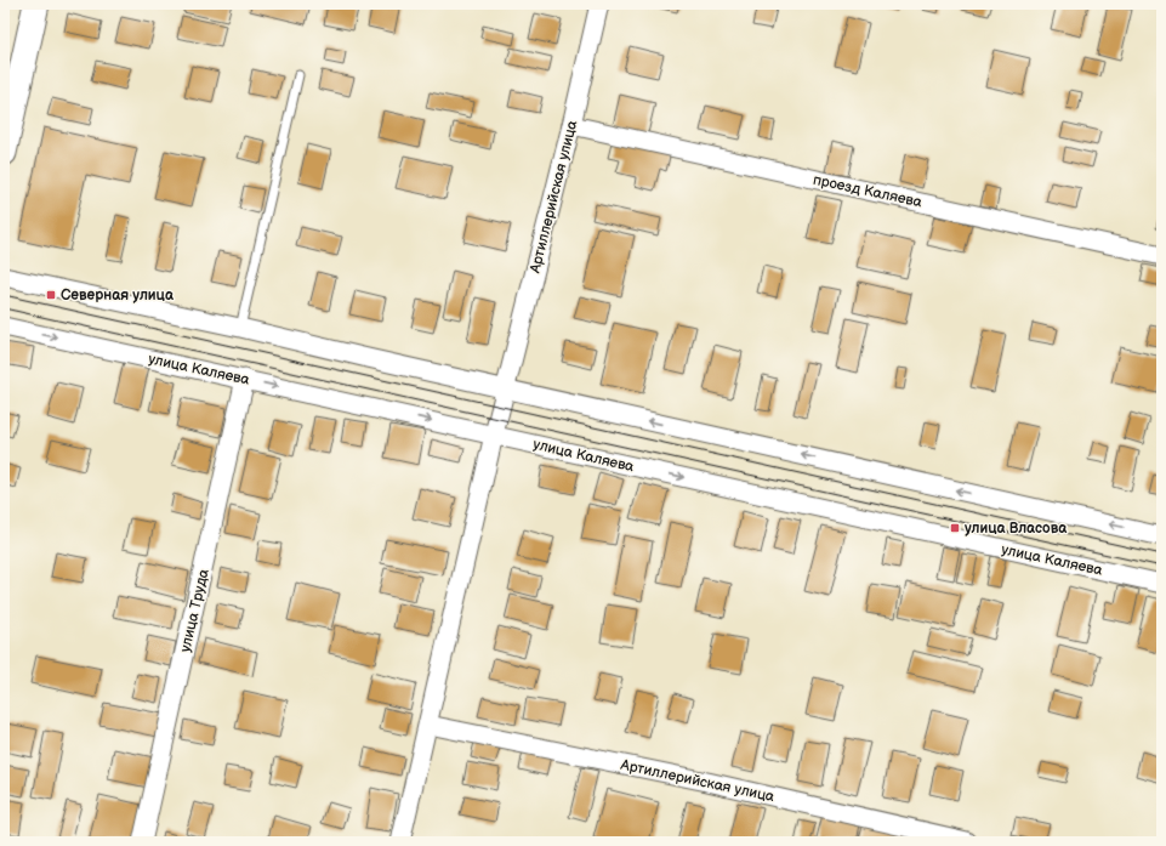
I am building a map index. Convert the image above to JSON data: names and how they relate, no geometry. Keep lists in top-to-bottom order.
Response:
{
  "streets": {
    "street": [
      "проезд Каляева",
      "Артиллерийская улица",
      "улица Каляева",
      "улица Труда"
    ]
  },
  "crossings": [
    ["проезд Каляева", "Артиллерийская улица"],
    ["Артиллерийская улица", "улица Каляева"],
    ["улица Каляева", "улица Труда"]
  ],
  "places": {
    "transit": ["Северная улица", "улица Власова"]
  }
}
